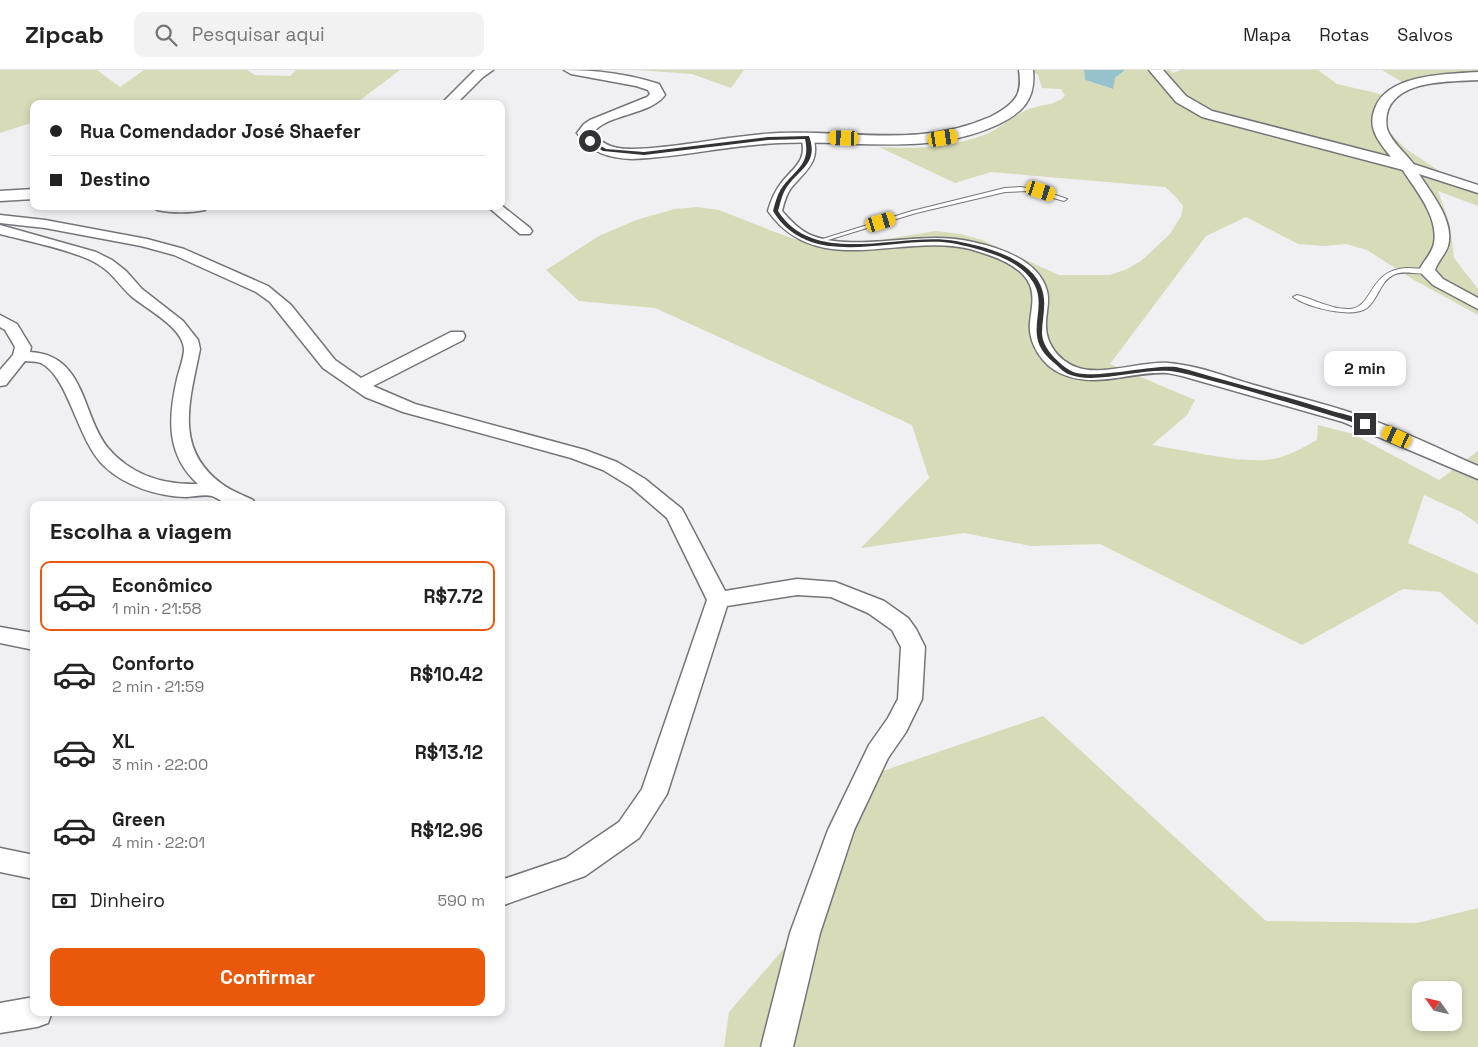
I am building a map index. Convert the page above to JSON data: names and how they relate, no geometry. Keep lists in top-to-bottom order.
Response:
{
  "north": "top left",
  "page": {
    "header": "Zipcab",
    "search": "Pesquisar aqui",
    "nav": ["Mapa", "Rotas", "Salvos"],
    "banner": ["Rua Comendador José Shaefer", "Destino"],
    "bubble": "2 min",
    "heading": "Escolha a viagem",
    "list": [
      {
        "name": "Econômico",
        "note": "1 min · 21:58",
        "value": "R$7.72"
      },
      {
        "name": "Conforto",
        "note": "2 min · 21:59",
        "value": "R$10.42"
      },
      {
        "name": "XL",
        "note": "3 min · 22:00",
        "value": "R$13.12"
      },
      {
        "name": "Green",
        "note": "4 min · 22:01",
        "value": "R$12.96"
      }
    ],
    "pay": ["Dinheiro", "590 m"],
    "buttons": "Confirmar"
  }
}
